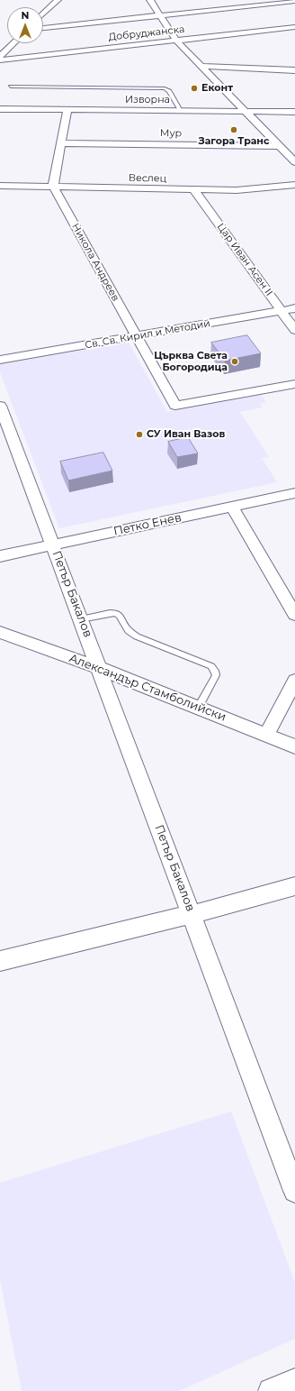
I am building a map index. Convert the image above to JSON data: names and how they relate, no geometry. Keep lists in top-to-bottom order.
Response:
{
  "streets": {
    "street": [
      "Добруджанска",
      "Изворна",
      "Мур",
      "Веслец",
      "Цар Иван Асен II",
      "Никола Андреев",
      "Св. Св. Кирил и Методий",
      "Петко Енев",
      "Петър Бакалов",
      "Александър Стамболийски"
    ]
  },
  "crossings": [
    ["Веслец", "Цар Иван Асен II"],
    ["Веслец", "Никола Андреев"],
    ["Цар Иван Асен II", "Св. Св. Кирил и Методий"],
    ["Никола Андреев", "Св. Св. Кирил и Методий"],
    ["Петко Енев", "Петър Бакалов"],
    ["Петър Бакалов", "Александър Стамболийски"]
  ],
  "places": [
    "Еконт",
    "Загора Транс",
    "Църква Света Богородица",
    "СУ Иван Вазов"
  ],
  "north": "top"
}
